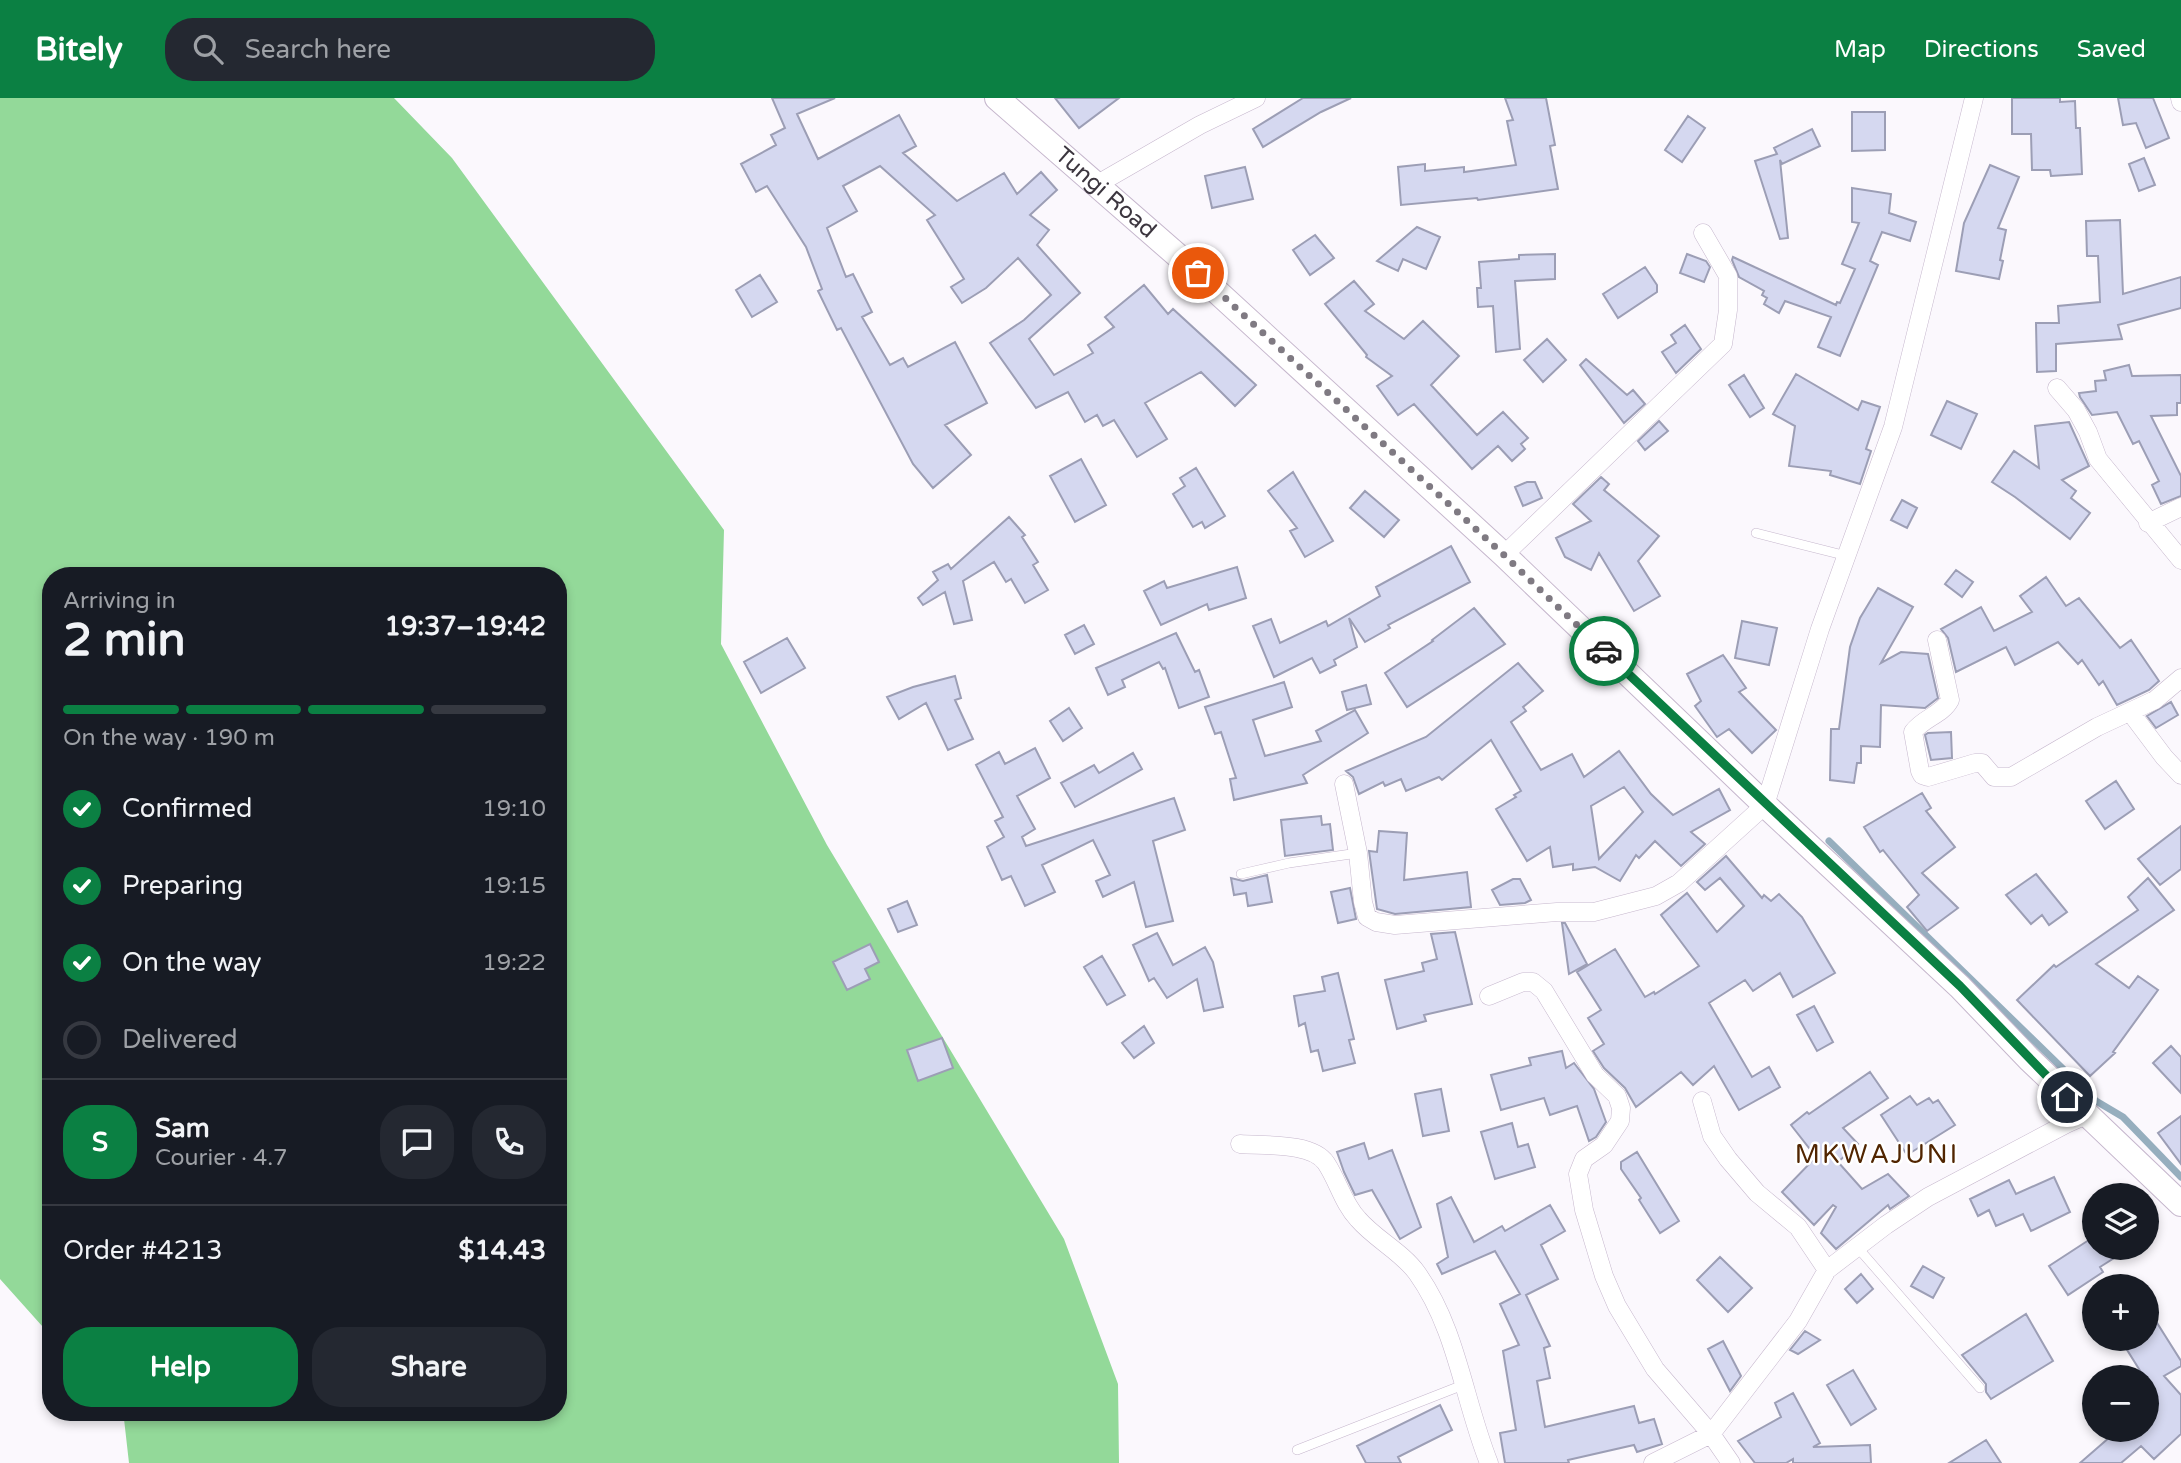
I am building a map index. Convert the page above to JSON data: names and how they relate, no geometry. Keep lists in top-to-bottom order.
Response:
{
  "streets": {
    "main road": ["Tungi Road"]
  },
  "districts": ["MKWAJUNI"],
  "page": {
    "header": "Bitely",
    "search": "Search here",
    "nav": ["Map", "Directions", "Saved"],
    "heading": ["2 min", "Arriving in", "19:37–19:42"],
    "panel": [
      "Sam",
      "Courier · 4.7",
      "Order #4213",
      "$14.43"
    ],
    "bar": "On the way · 190 m",
    "list": [
      ["Confirmed", "19:10"],
      ["Preparing", "19:15"],
      ["On the way", "19:22"],
      "Delivered"
    ],
    "round": "S",
    "map_buttons": ["+", "−"],
    "buttons": ["Help", "Share"]
  }
}
